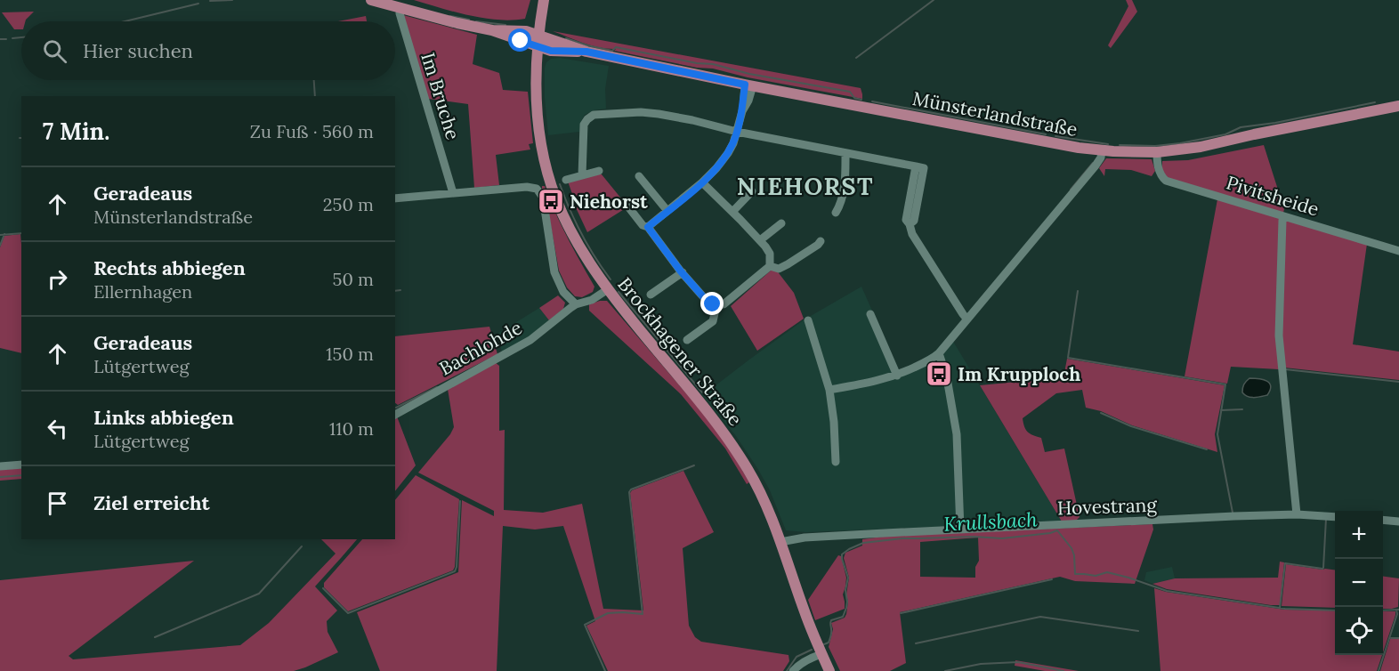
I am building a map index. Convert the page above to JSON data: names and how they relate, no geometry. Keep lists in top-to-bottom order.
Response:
{
  "streets": {
    "main road": ["Münsterlandstraße", "Brockhagener Straße"],
    "street": [
      "Im Bruche",
      "Pivitsheide",
      "Bachlohde",
      "Hovestrang"
    ]
  },
  "crossings": [
    ["Im Bruche", "Münsterlandstraße"],
    ["Münsterlandstraße", "Pivitsheide"],
    ["Münsterlandstraße", "Brockhagener Straße"],
    ["Bachlohde", "Brockhagener Straße"],
    ["Brockhagener Straße", "Hovestrang"]
  ],
  "districts": ["NIEHORST"],
  "water": ["Krullsbach"],
  "places": {
    "bus stop": ["Niehorst", "Im Krupploch"]
  },
  "page": {
    "search": "Hier suchen",
    "heading": ["7 Min.", "Zu Fuß · 560 m"],
    "list": [
      ["Geradeaus", "Münsterlandstraße", "250 m"],
      ["Rechts abbiegen", "Ellernhagen", "50 m"],
      ["Geradeaus", "Lütgertweg", "150 m"],
      ["Links abbiegen", "Lütgertweg", "110 m"],
      "Ziel erreicht"
    ],
    "map_buttons": ["+", "−"]
  }
}
